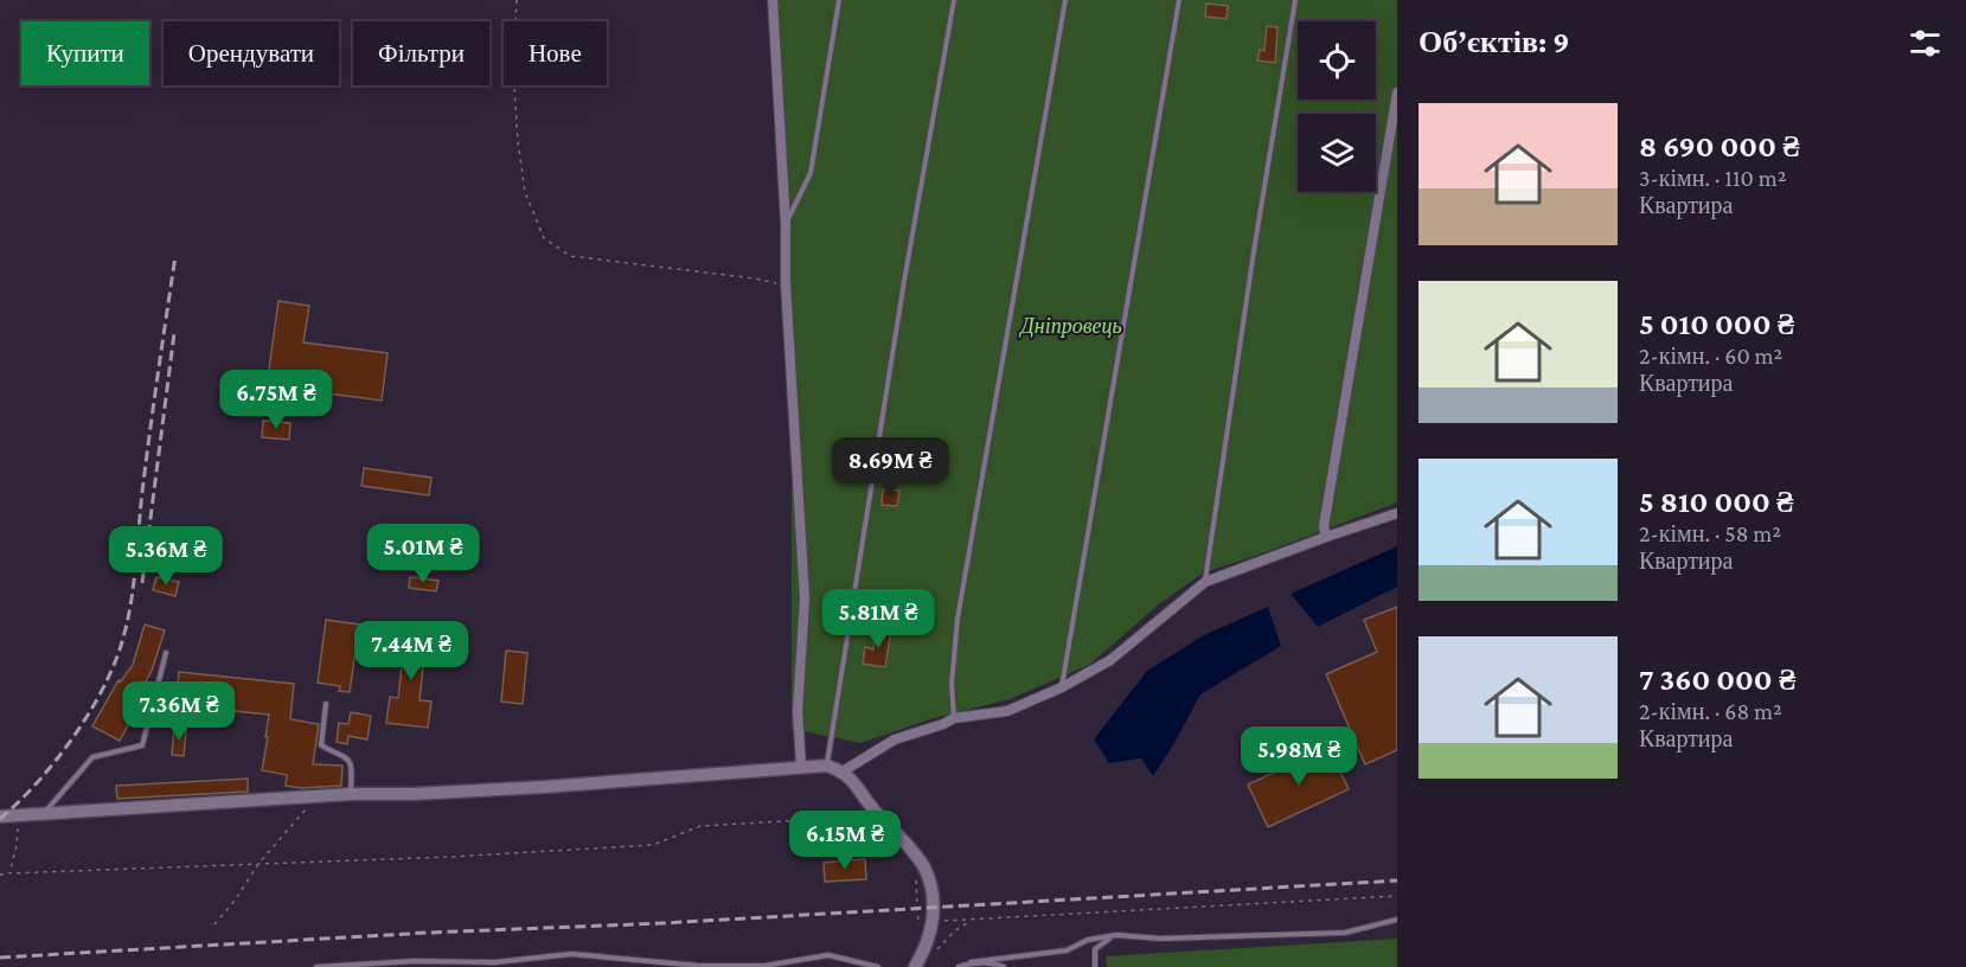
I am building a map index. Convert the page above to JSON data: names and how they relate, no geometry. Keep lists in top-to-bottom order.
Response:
{
  "parks": ["Дніпровець"],
  "page": {
    "heading": "Об’єктів: 9",
    "chip": [
      "Купити",
      "Орендувати",
      "Фільтри",
      "Нове"
    ],
    "list": [
      {
        "name": "8 690 000 ₴",
        "note": "3-кімн. · 110 m² · Квартира"
      },
      {
        "name": "5 010 000 ₴",
        "note": "2-кімн. · 60 m² · Квартира"
      },
      {
        "name": "5 810 000 ₴",
        "note": "2-кімн. · 58 m² · Квартира"
      },
      {
        "name": "7 360 000 ₴",
        "note": "2-кімн. · 68 m² · Квартира"
      }
    ],
    "price": [
      "6.75M ₴",
      "8.69M ₴",
      "5.01M ₴",
      "5.36M ₴",
      "5.81M ₴",
      "7.44M ₴",
      "7.36M ₴",
      "5.98M ₴",
      "6.15M ₴"
    ]
  }
}
